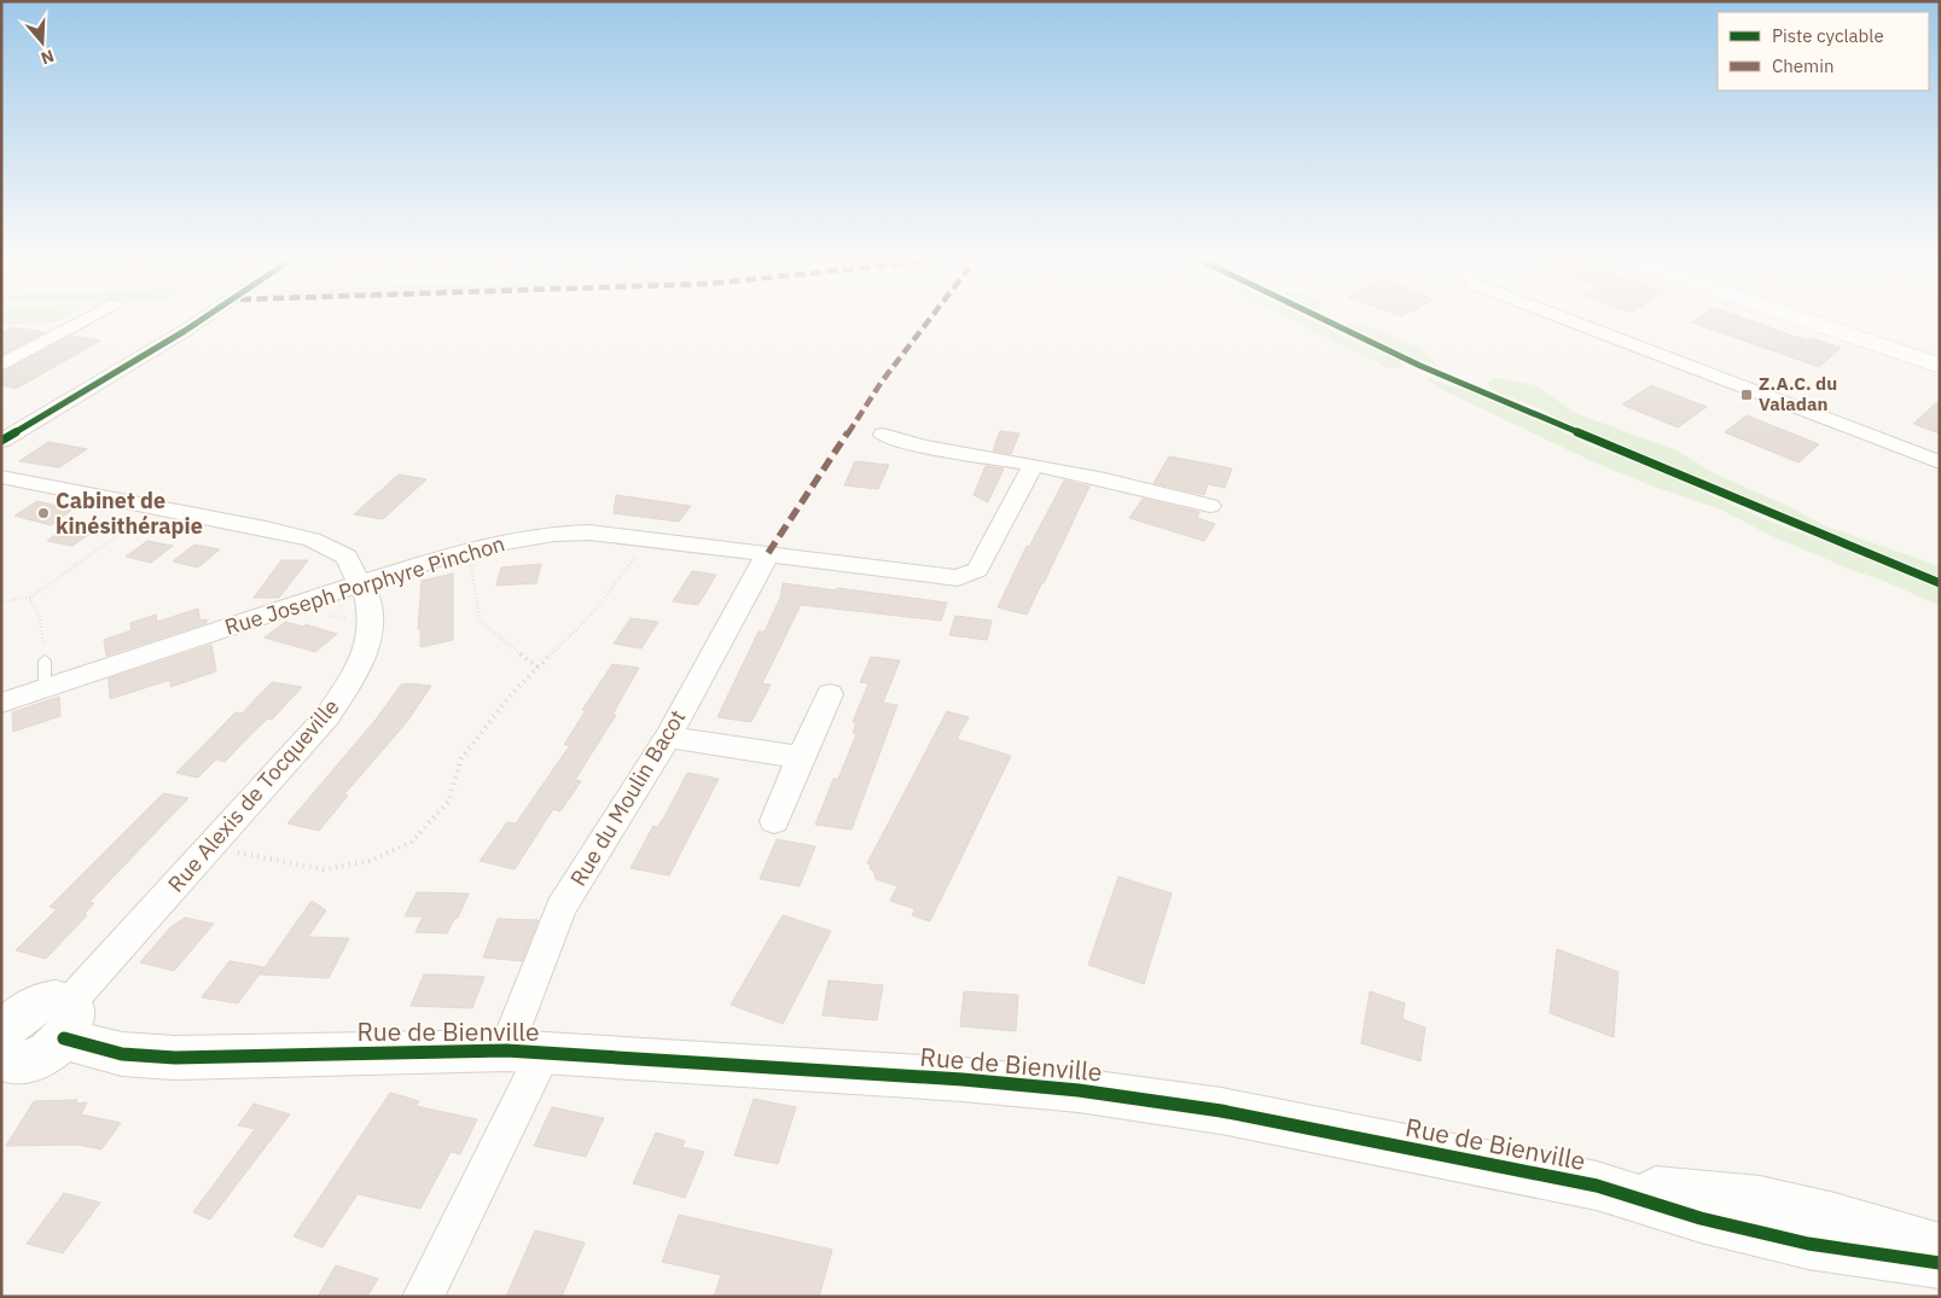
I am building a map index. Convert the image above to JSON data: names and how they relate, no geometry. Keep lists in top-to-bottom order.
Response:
{
  "streets": {
    "street": [
      "Rue Joseph Porphyre Pinchon",
      "Rue Alexis de Tocqueville",
      "Rue du Moulin Bacot",
      "Rue de Bienville"
    ]
  },
  "crossings": [
    ["Rue Joseph Porphyre Pinchon", "Rue Alexis de Tocqueville"],
    ["Rue Joseph Porphyre Pinchon", "Rue du Moulin Bacot"],
    ["Rue Alexis de Tocqueville", "Rue de Bienville"],
    ["Rue du Moulin Bacot", "Rue de Bienville"]
  ],
  "places": {
    "transit": ["Z.A.C. du Valadan"],
    "other": ["Cabinet de kinésithérapie"]
  },
  "legend": ["Piste cyclable", "Chemin"],
  "north": "bottom"
}
